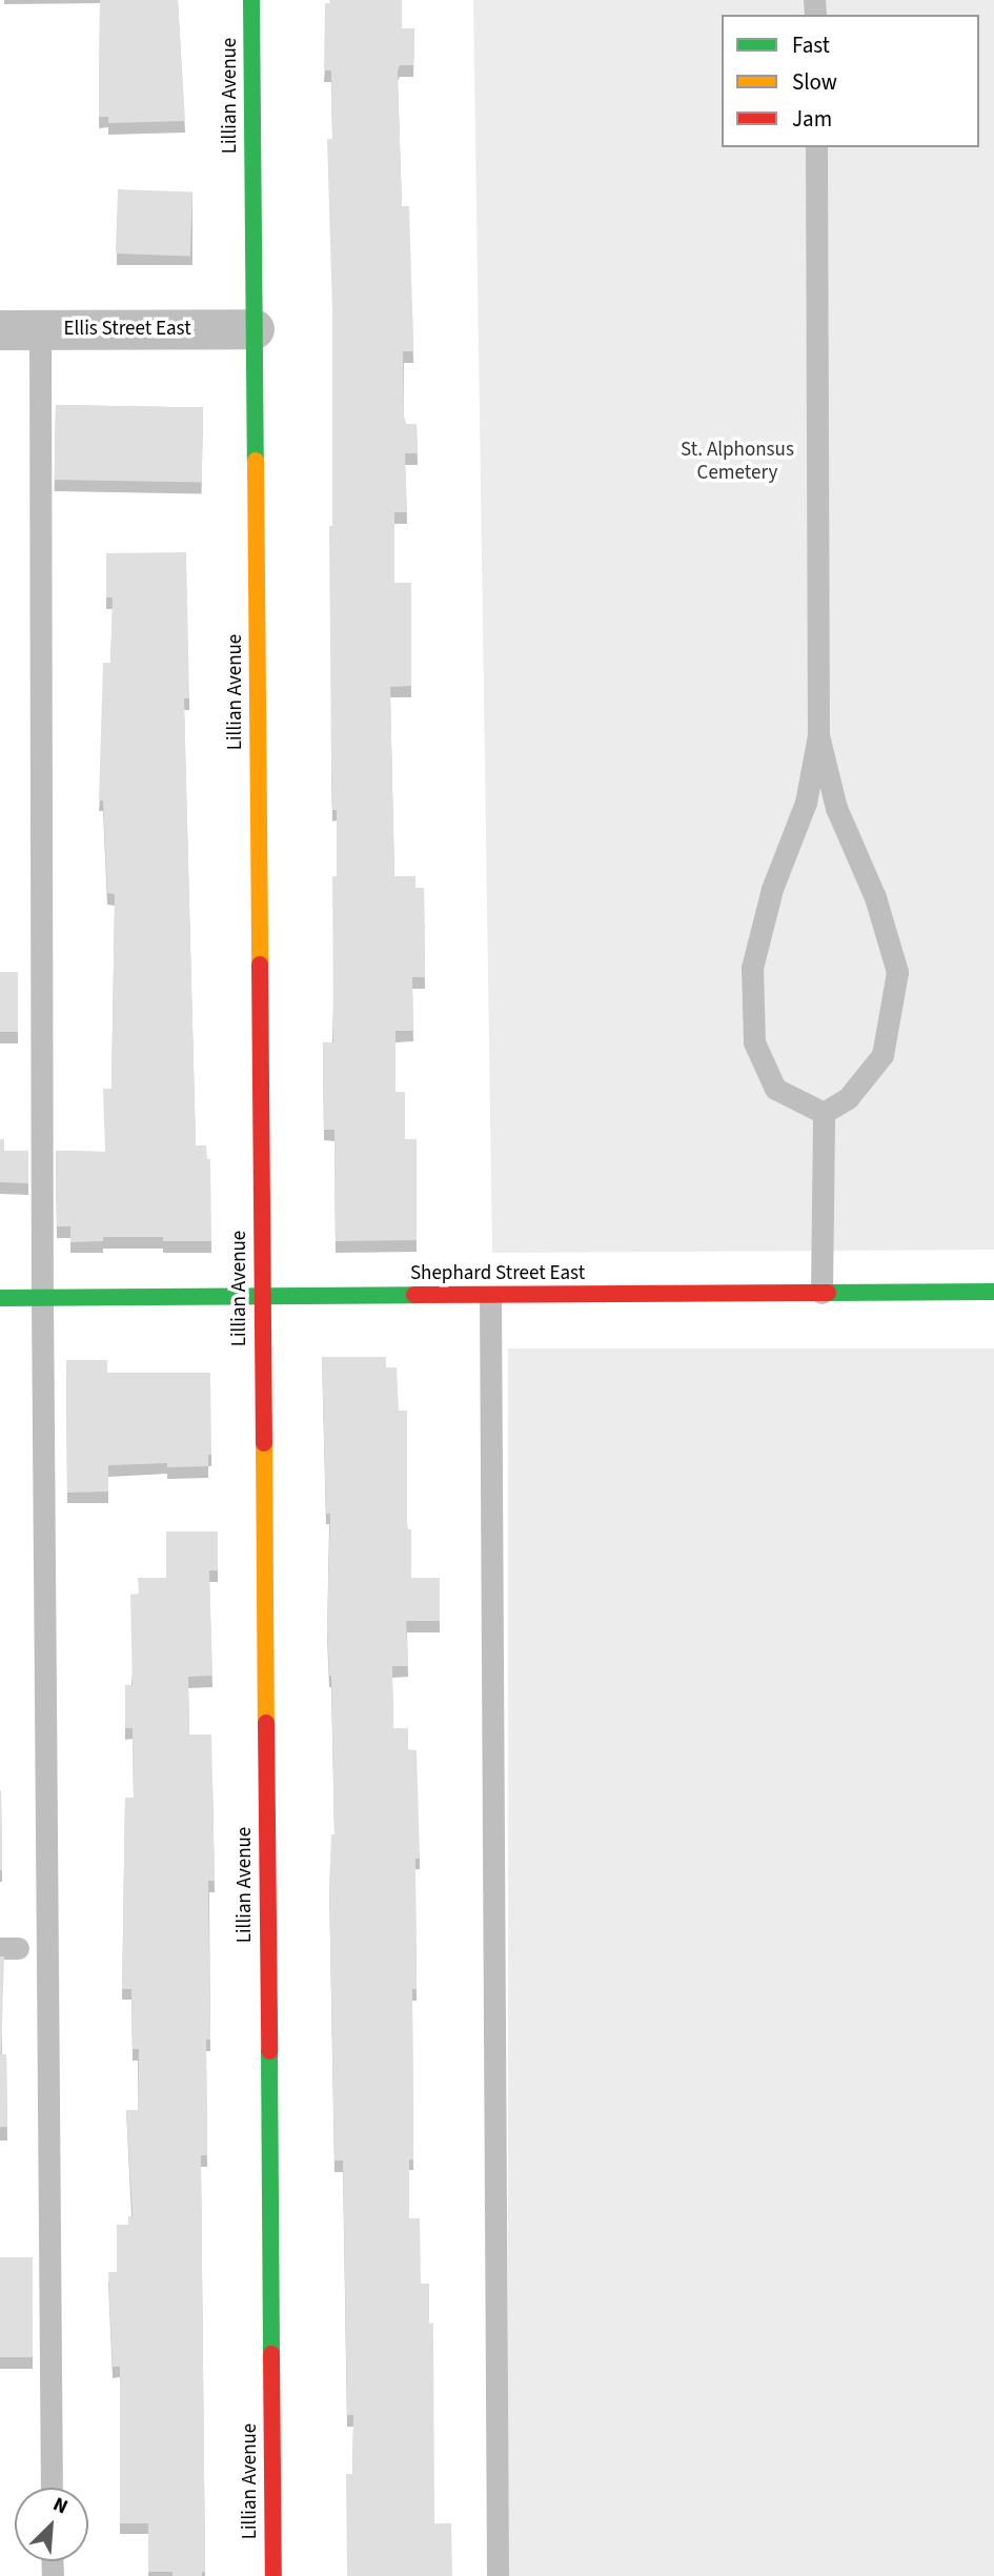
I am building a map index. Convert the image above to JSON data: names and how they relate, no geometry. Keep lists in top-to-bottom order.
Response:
{
  "streets": {
    "street": ["Lillian Avenue", "Ellis Street East", "Shephard Street East"]
  },
  "crossings": [
    ["Lillian Avenue", "Ellis Street East"],
    ["Lillian Avenue", "Shephard Street East"]
  ],
  "parks": ["St. Alphonsus Cemetery"],
  "legend": ["Fast", "Slow", "Jam"],
  "north": "top right"
}
